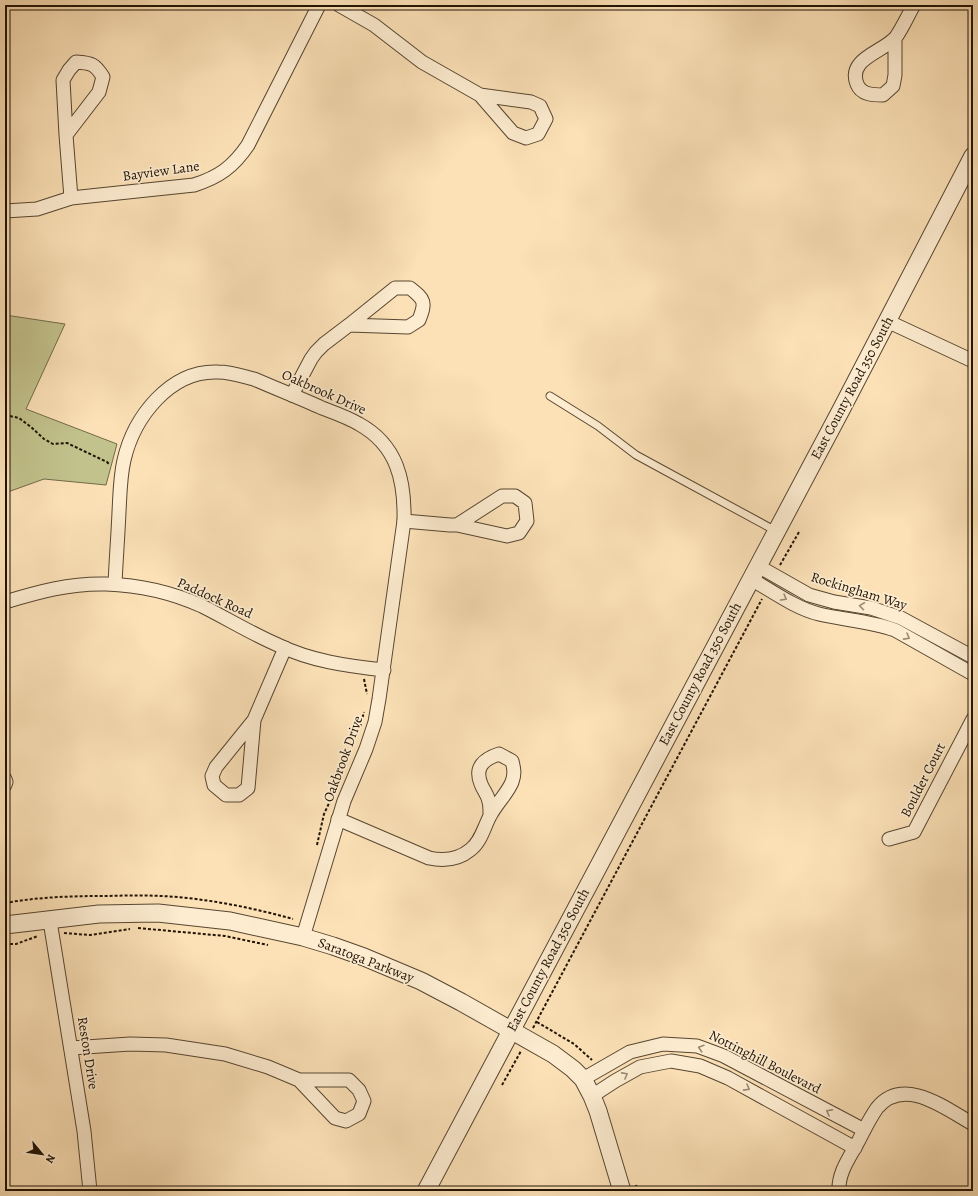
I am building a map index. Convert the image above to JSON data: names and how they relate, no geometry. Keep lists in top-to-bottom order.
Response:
{
  "streets": {
    "street": [
      "Bayview Lane",
      "East County Road 350 South",
      "Oakbrook Drive",
      "Rockingham Way",
      "Paddock Road",
      "Boulder Court",
      "Saratoga Parkway",
      "Reston Drive",
      "Nottinghill Boulevard"
    ]
  },
  "crossings": [
    ["East County Road 350 South", "Rockingham Way"],
    ["East County Road 350 South", "Saratoga Parkway"],
    ["Oakbrook Drive", "Paddock Road"],
    ["Oakbrook Drive", "Saratoga Parkway"],
    ["Saratoga Parkway", "Reston Drive"],
    ["Saratoga Parkway", "Nottinghill Boulevard"]
  ],
  "north": "bottom right"
}
